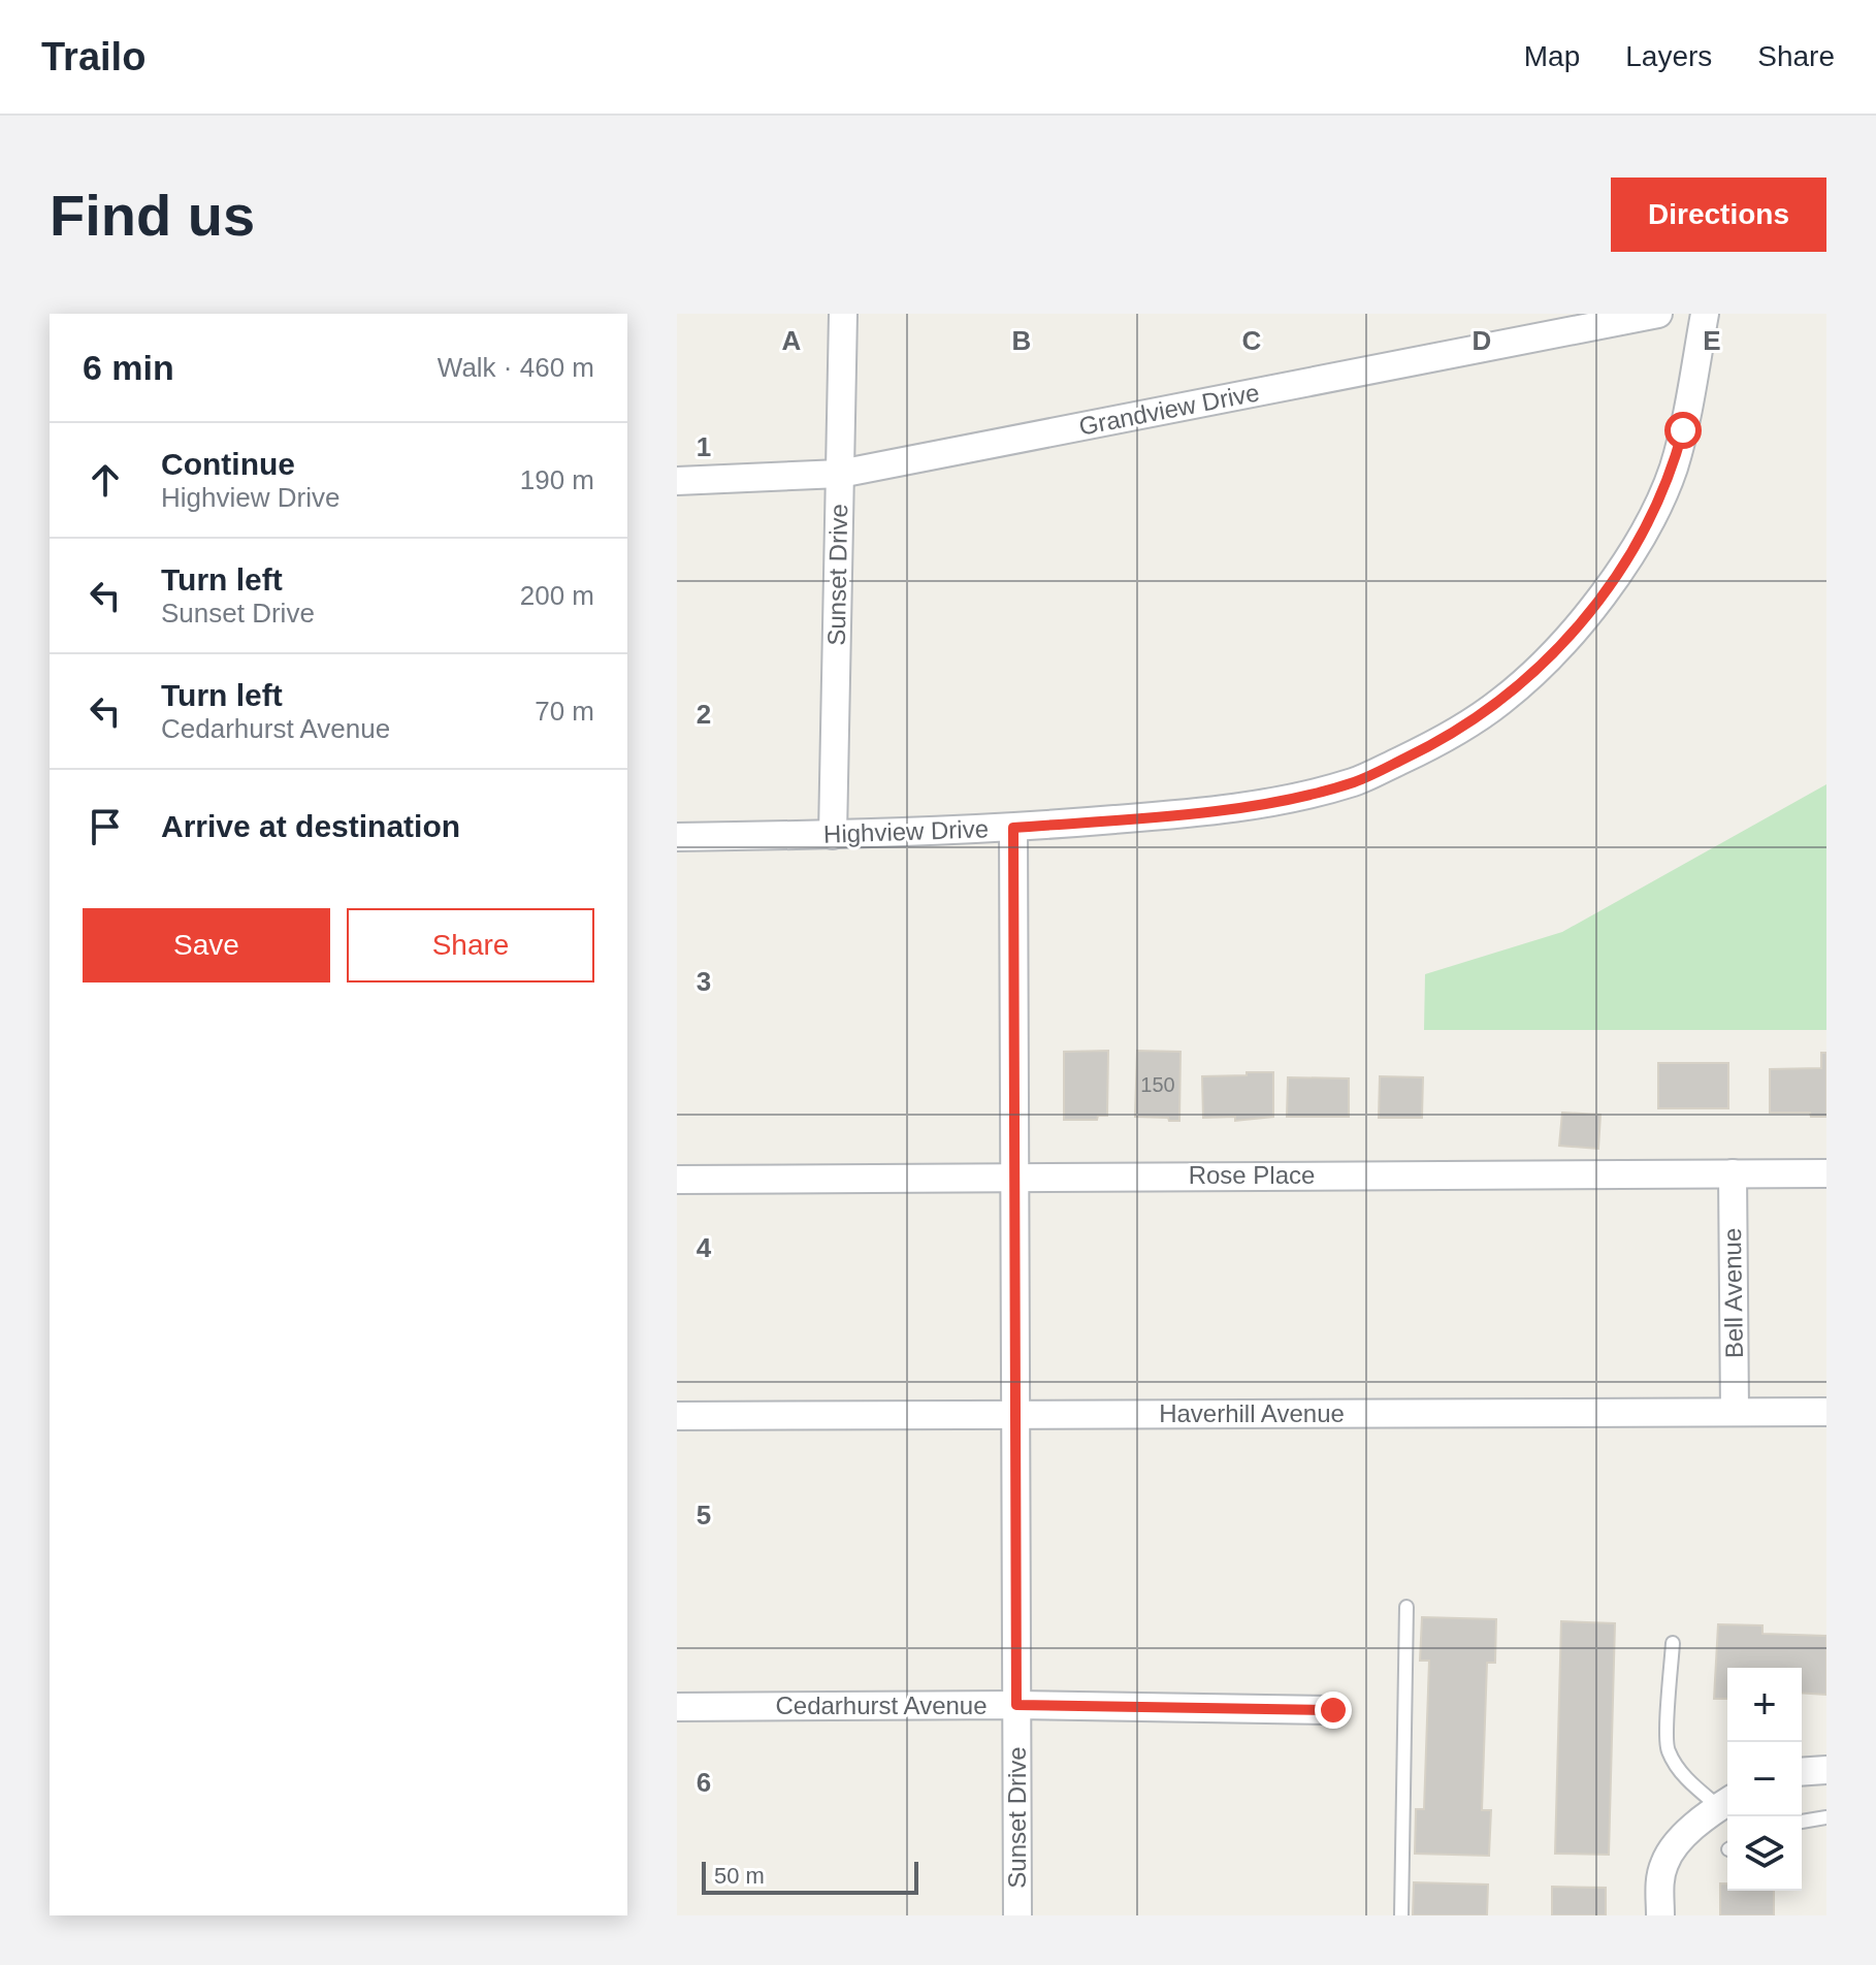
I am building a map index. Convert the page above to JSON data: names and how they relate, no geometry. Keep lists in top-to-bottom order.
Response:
{
  "streets": {
    "street": [
      "Grandview Drive",
      "Sunset Drive",
      "Highview Drive",
      "Rose Place",
      "Bell Avenue",
      "Haverhill Avenue",
      "Cedarhurst Avenue"
    ]
  },
  "crossings": [
    ["Grandview Drive", "Sunset Drive"],
    ["Sunset Drive", "Highview Drive"],
    ["Sunset Drive", "Rose Place"],
    ["Sunset Drive", "Haverhill Avenue"],
    ["Sunset Drive", "Cedarhurst Avenue"],
    ["Rose Place", "Bell Avenue"],
    ["Bell Avenue", "Haverhill Avenue"]
  ],
  "house_numbers": ["150"],
  "scale_bar": "50 m",
  "page": {
    "header": "Trailo",
    "nav": ["Map", "Layers", "Share"],
    "buttons": [
      "Directions",
      ["Save", "Share"]
    ],
    "title": "Find us",
    "heading": ["6 min", "Walk · 460 m"],
    "list": [
      ["Continue", "Highview Drive", "190 m"],
      ["Turn left", "Sunset Drive", "200 m"],
      ["Turn left", "Cedarhurst Avenue", "70 m"],
      "Arrive at destination"
    ],
    "map_buttons": ["+", "−"],
    "scale": "50 m"
  },
  "grid": {
    "columns": [
      "A",
      "B",
      "C",
      "D",
      "E"
    ],
    "rows": [
      "1",
      "2",
      "3",
      "4",
      "5",
      "6"
    ]
  }
}
